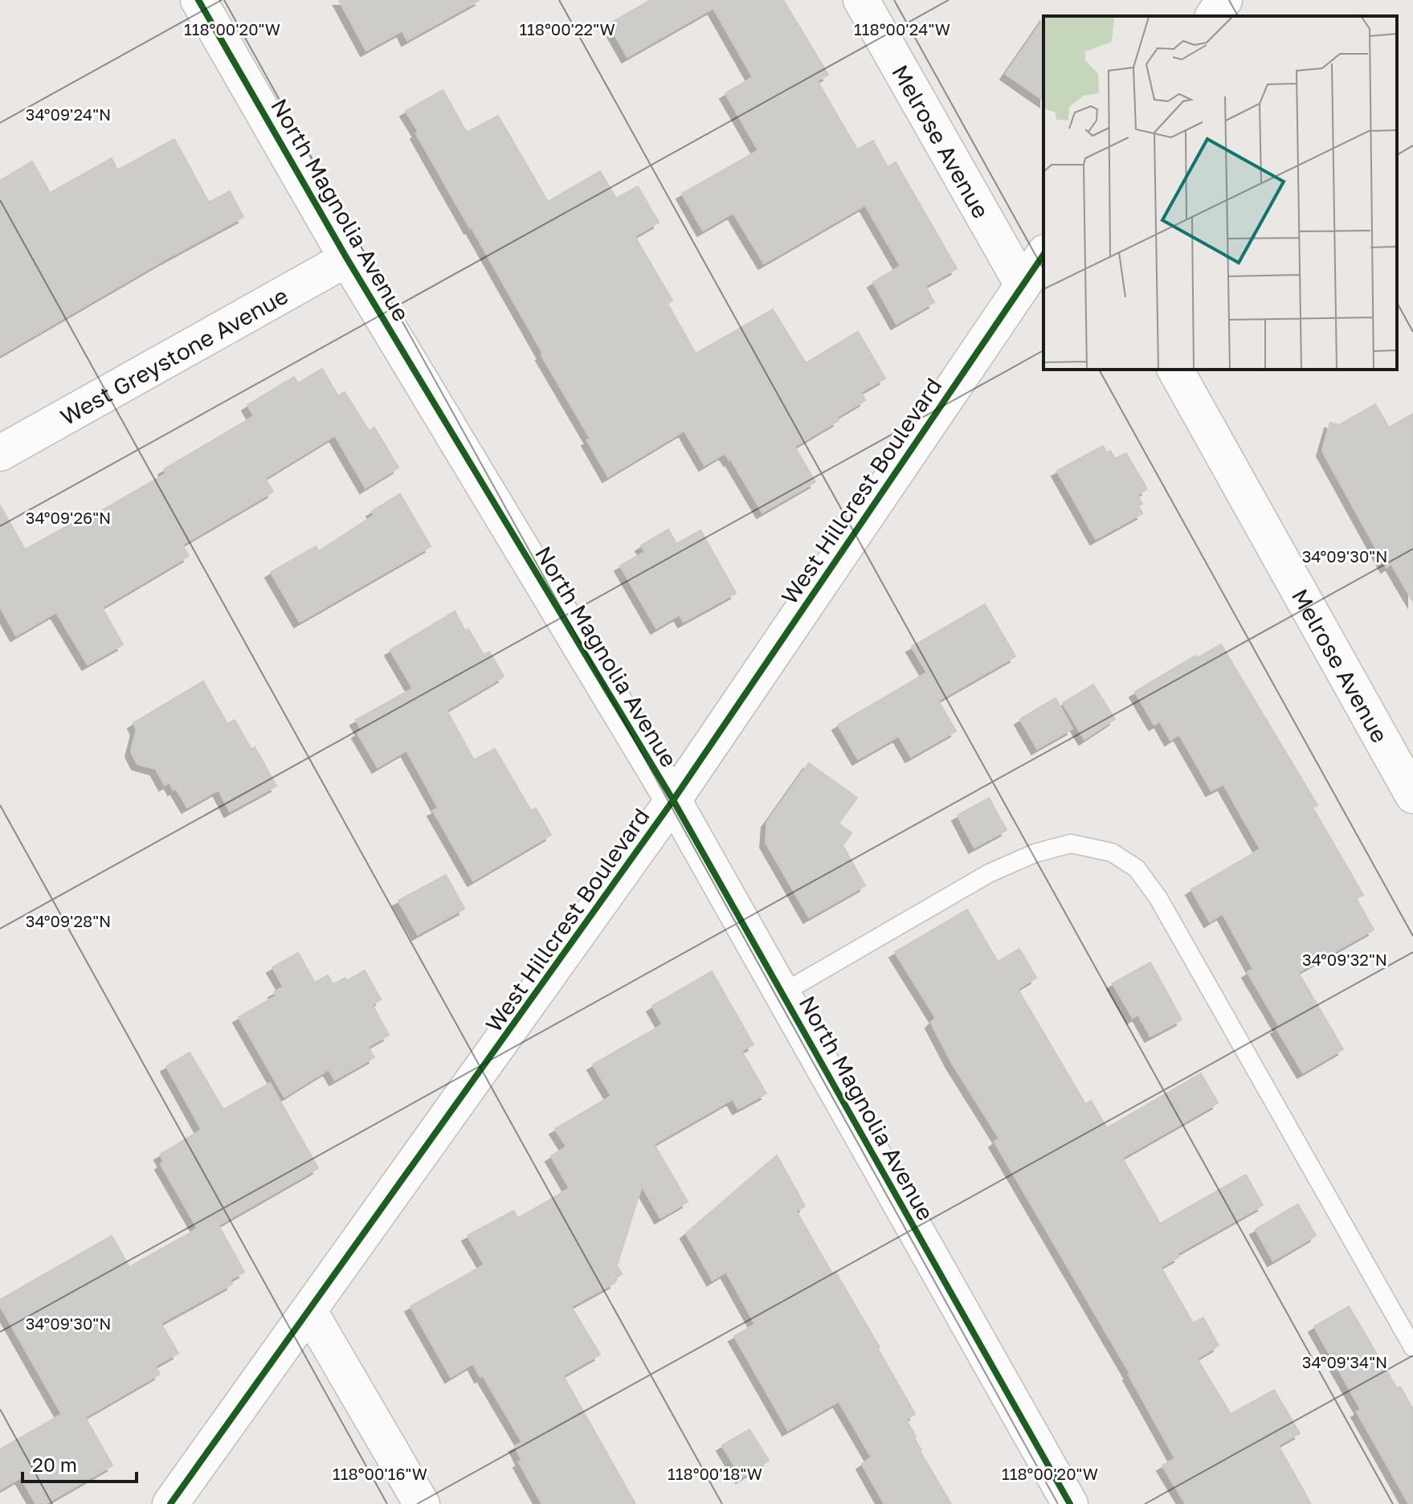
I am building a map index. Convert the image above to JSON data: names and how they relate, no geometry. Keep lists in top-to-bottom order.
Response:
{
  "streets": {
    "street": [
      "Melrose Avenue",
      "North Magnolia Avenue",
      "West Greystone Avenue",
      "West Hillcrest Boulevard"
    ]
  },
  "crossings": [
    ["Melrose Avenue", "West Hillcrest Boulevard"],
    ["North Magnolia Avenue", "West Greystone Avenue"],
    ["North Magnolia Avenue", "West Hillcrest Boulevard"]
  ],
  "scale_bar": "20 m",
  "coordinates": [
    "118°00'20\"W",
    "118°00'22\"W",
    "118°00'24\"W",
    "34°09'24\"N",
    "34°09'26\"N",
    "34°09'30\"N",
    "34°09'28\"N",
    "34°09'32\"N",
    "34°09'34\"N",
    "118°00'16\"W",
    "118°00'18\"W"
  ]
}
